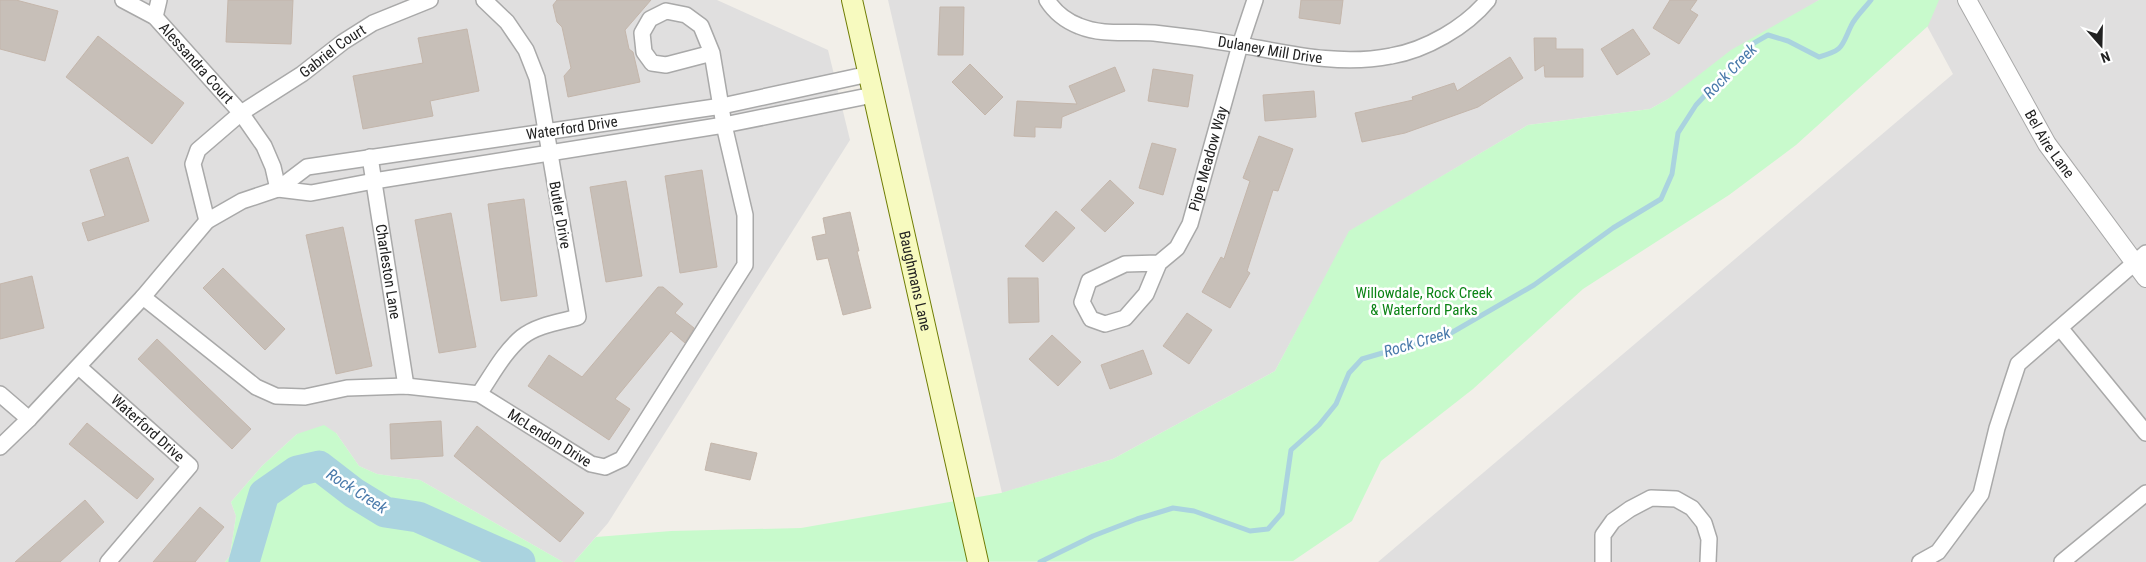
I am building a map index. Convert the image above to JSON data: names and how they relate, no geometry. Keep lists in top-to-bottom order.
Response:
{
  "streets": {
    "main road": ["Baughmans Lane"],
    "street": [
      "Dulaney Mill Drive",
      "Gabriel Court",
      "Alessandra Court",
      "Waterford Drive",
      "Bel Aire Lane",
      "Pipe Meadow Way",
      "Butler Drive",
      "Charleston Lane",
      "McLendon Drive"
    ]
  },
  "crossings": [
    ["Dulaney Mill Drive", "Pipe Meadow Way"],
    ["Gabriel Court", "Alessandra Court"],
    ["Alessandra Court", "Waterford Drive"],
    ["Waterford Drive", "Butler Drive"],
    ["Waterford Drive", "Charleston Lane"],
    ["Waterford Drive", "Baughmans Lane"],
    ["Waterford Drive", "McLendon Drive"],
    ["Butler Drive", "McLendon Drive"],
    ["Charleston Lane", "McLendon Drive"]
  ],
  "water": ["Rock Creek"],
  "parks": ["Willowdale, Rock Creek & Waterford Parks"],
  "north": "bottom"
}
